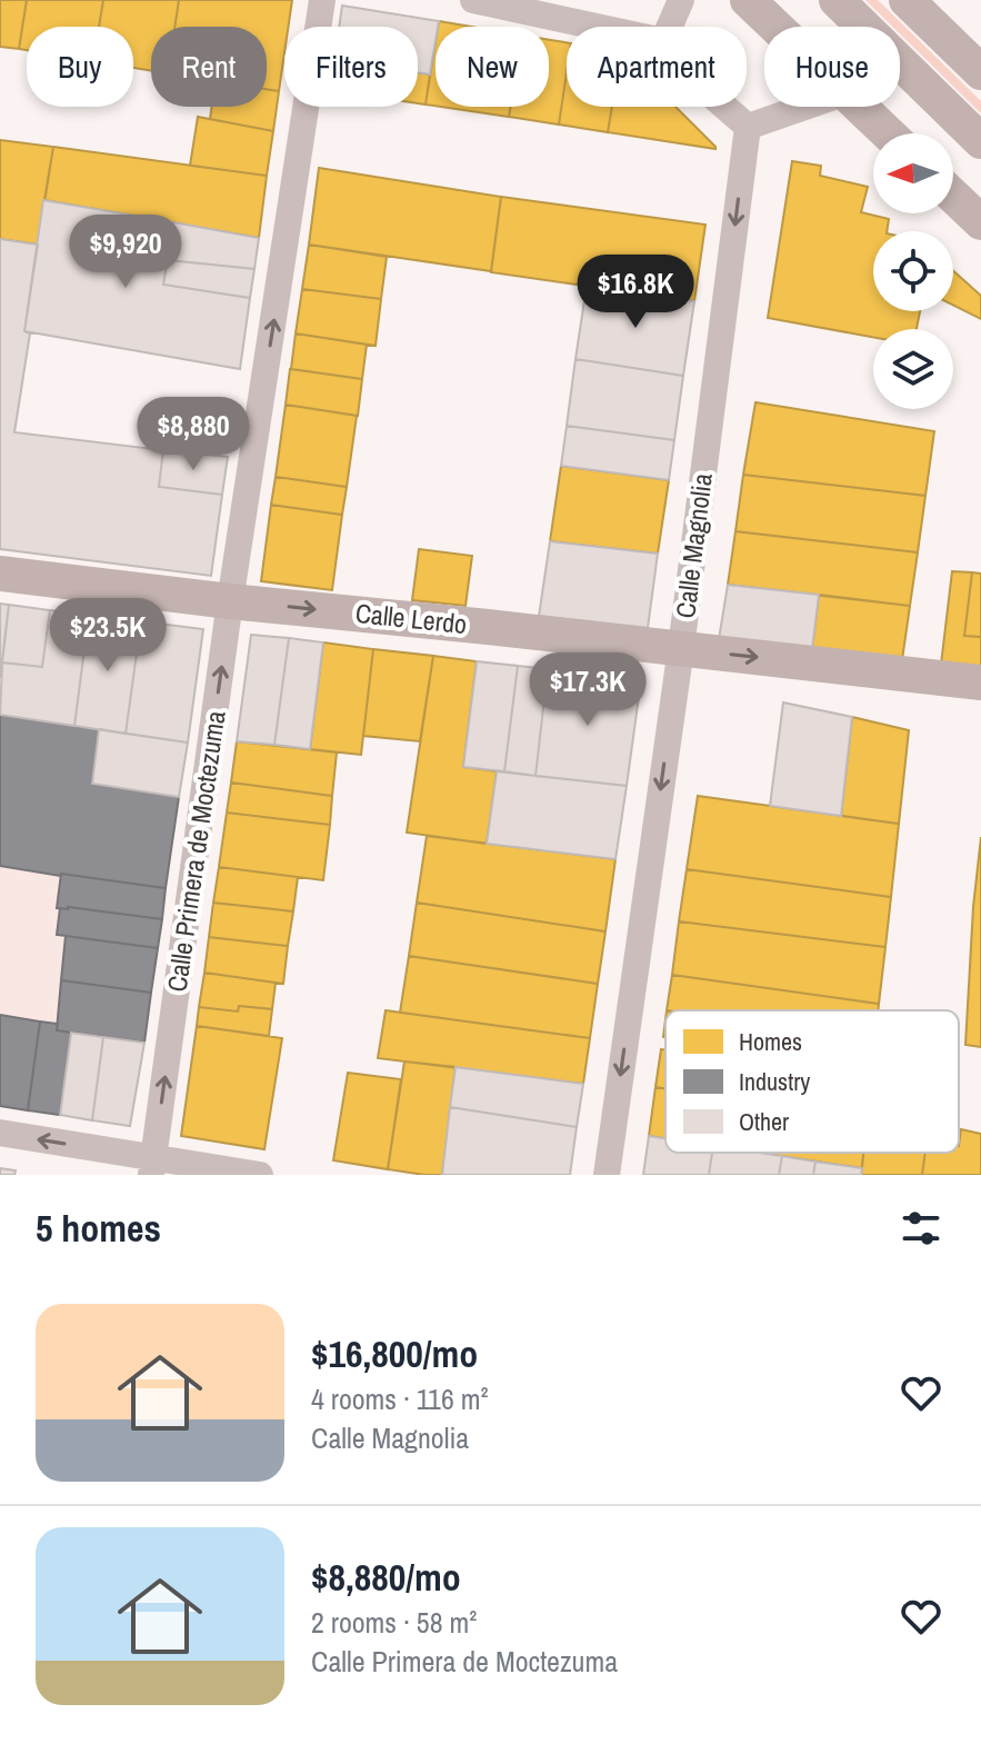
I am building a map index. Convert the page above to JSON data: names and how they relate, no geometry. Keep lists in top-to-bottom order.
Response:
{
  "streets": {
    "street": ["Calle Magnolia", "Calle Lerdo", "Calle Primera de Moctezuma"]
  },
  "crossings": [
    ["Calle Magnolia", "Calle Lerdo"],
    ["Calle Lerdo", "Calle Primera de Moctezuma"]
  ],
  "one_way": ["Calle Magnolia", "Calle Lerdo", "Calle Primera de Moctezuma"],
  "legend": ["Homes", "Industry", "Other"],
  "north": "left",
  "page": {
    "chip": [
      "Buy",
      "Rent",
      "Filters",
      "New",
      "Apartment",
      "House"
    ],
    "price": [
      "$9,920",
      "$16.8K",
      "$8,880",
      "$23.5K",
      "$17.3K"
    ],
    "heading": "5 homes",
    "list": [
      {
        "name": "$16,800/mo",
        "note": "4 rooms · 116 m² · Calle Magnolia"
      },
      {
        "name": "$8,880/mo",
        "note": "2 rooms · 58 m² · Calle Primera de Moctezuma"
      }
    ]
  }
}
